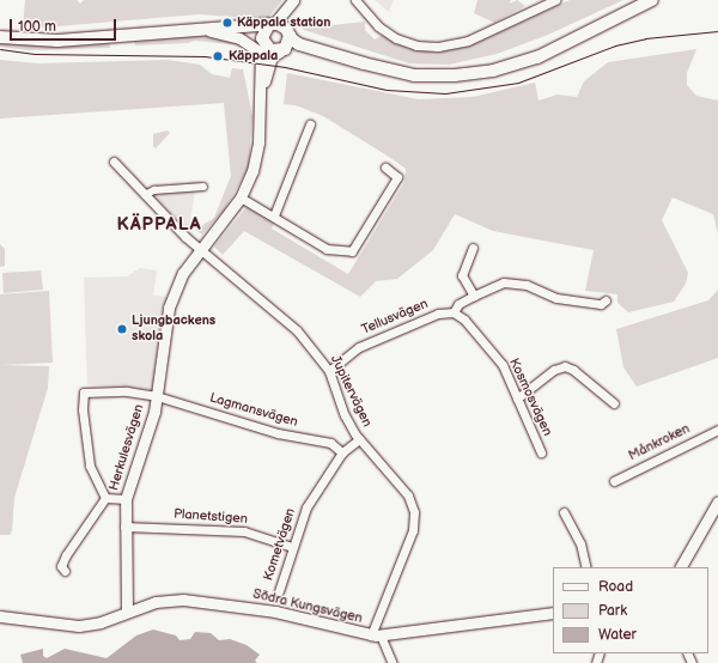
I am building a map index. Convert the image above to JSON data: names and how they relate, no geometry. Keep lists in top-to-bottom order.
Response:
{
  "streets": {
    "street": [
      "Tellusvägen",
      "Jupitervägen",
      "Kosmosvägen",
      "Lagmansvägen",
      "Månkroken",
      "Herkulesvägen",
      "Planetstigen",
      "Kometvägen",
      "Södra Kungsvägen"
    ]
  },
  "crossings": [
    ["Tellusvägen", "Jupitervägen"],
    ["Tellusvägen", "Kosmosvägen"],
    ["Jupitervägen", "Herkulesvägen"],
    ["Jupitervägen", "Kometvägen"],
    ["Jupitervägen", "Södra Kungsvägen"],
    ["Lagmansvägen", "Herkulesvägen"],
    ["Lagmansvägen", "Kometvägen"],
    ["Herkulesvägen", "Planetstigen"],
    ["Herkulesvägen", "Södra Kungsvägen"],
    ["Planetstigen", "Kometvägen"]
  ],
  "districts": ["KÄPPALA"],
  "places": ["Käppala station", "Käppala", "Ljungbackens skola"],
  "legend": ["Road", "Park", "Water"],
  "scale_bar": "100 m"
}
